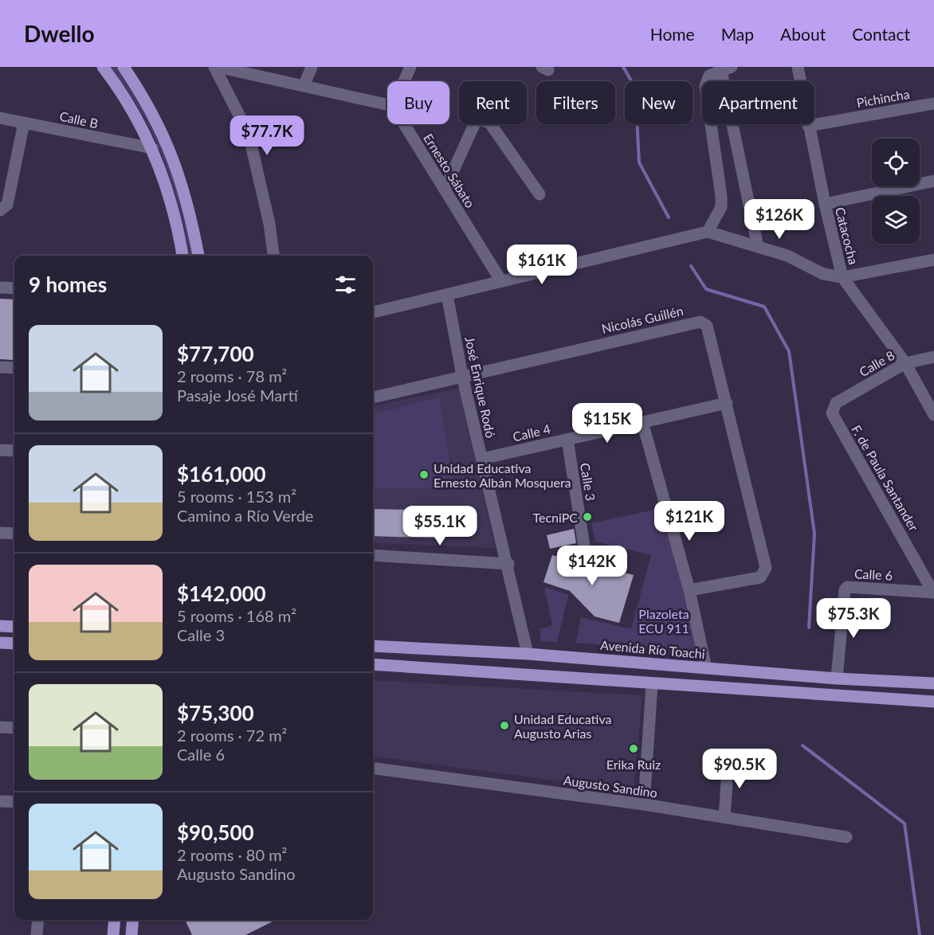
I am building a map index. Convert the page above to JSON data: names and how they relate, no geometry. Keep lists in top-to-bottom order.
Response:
{
  "streets": {
    "main road": ["Avenida Río Toachi"],
    "street": [
      "Pichincha",
      "Calle B",
      "Ernesto Sábato",
      "Catacocha",
      "Nicolás Guillén",
      "Calle 8",
      "José Enrique Rodó",
      "Calle 4",
      "F. de Paula Santander",
      "Calle 3",
      "Calle 6",
      "Augusto Sandino"
    ]
  },
  "crossings": [
    ["Pichincha", "Catacocha"],
    ["Catacocha", "Calle 8"],
    ["Nicolás Guillén", "José Enrique Rodó"],
    ["Nicolás Guillén", "Calle 4"],
    ["Calle 8", "F. de Paula Santander"],
    ["José Enrique Rodó", "Calle 4"],
    ["José Enrique Rodó", "Avenida Río Toachi"],
    ["Calle 4", "Calle 3"],
    ["F. de Paula Santander", "Calle 6"],
    ["Calle 6", "Avenida Río Toachi"]
  ],
  "parks": ["Plazoleta ECU 911"],
  "places": [
    "Unidad Educativa Ernesto Albán Mosquera",
    "TecniPC",
    "Unidad Educativa Augusto Arias",
    "Erika Ruiz"
  ],
  "page": {
    "header": "Dwello",
    "nav": [
      "Home",
      "Map",
      "About",
      "Contact"
    ],
    "chip": [
      "Buy",
      "Rent",
      "Filters",
      "New",
      "Apartment"
    ],
    "price": [
      "$77.7K",
      "$126K",
      "$161K",
      "$115K",
      "$121K",
      "$55.1K",
      "$142K",
      "$75.3K",
      "$90.5K"
    ],
    "heading": "9 homes",
    "list": [
      {
        "name": "$77,700",
        "note": "2 rooms · 78 m² · Pasaje José Martí"
      },
      {
        "name": "$161,000",
        "note": "5 rooms · 153 m² · Camino a Río Verde"
      },
      {
        "name": "$142,000",
        "note": "5 rooms · 168 m² · Calle 3"
      },
      {
        "name": "$75,300",
        "note": "2 rooms · 72 m² · Calle 6"
      },
      {
        "name": "$90,500",
        "note": "2 rooms · 80 m² · Augusto Sandino"
      }
    ]
  }
}
